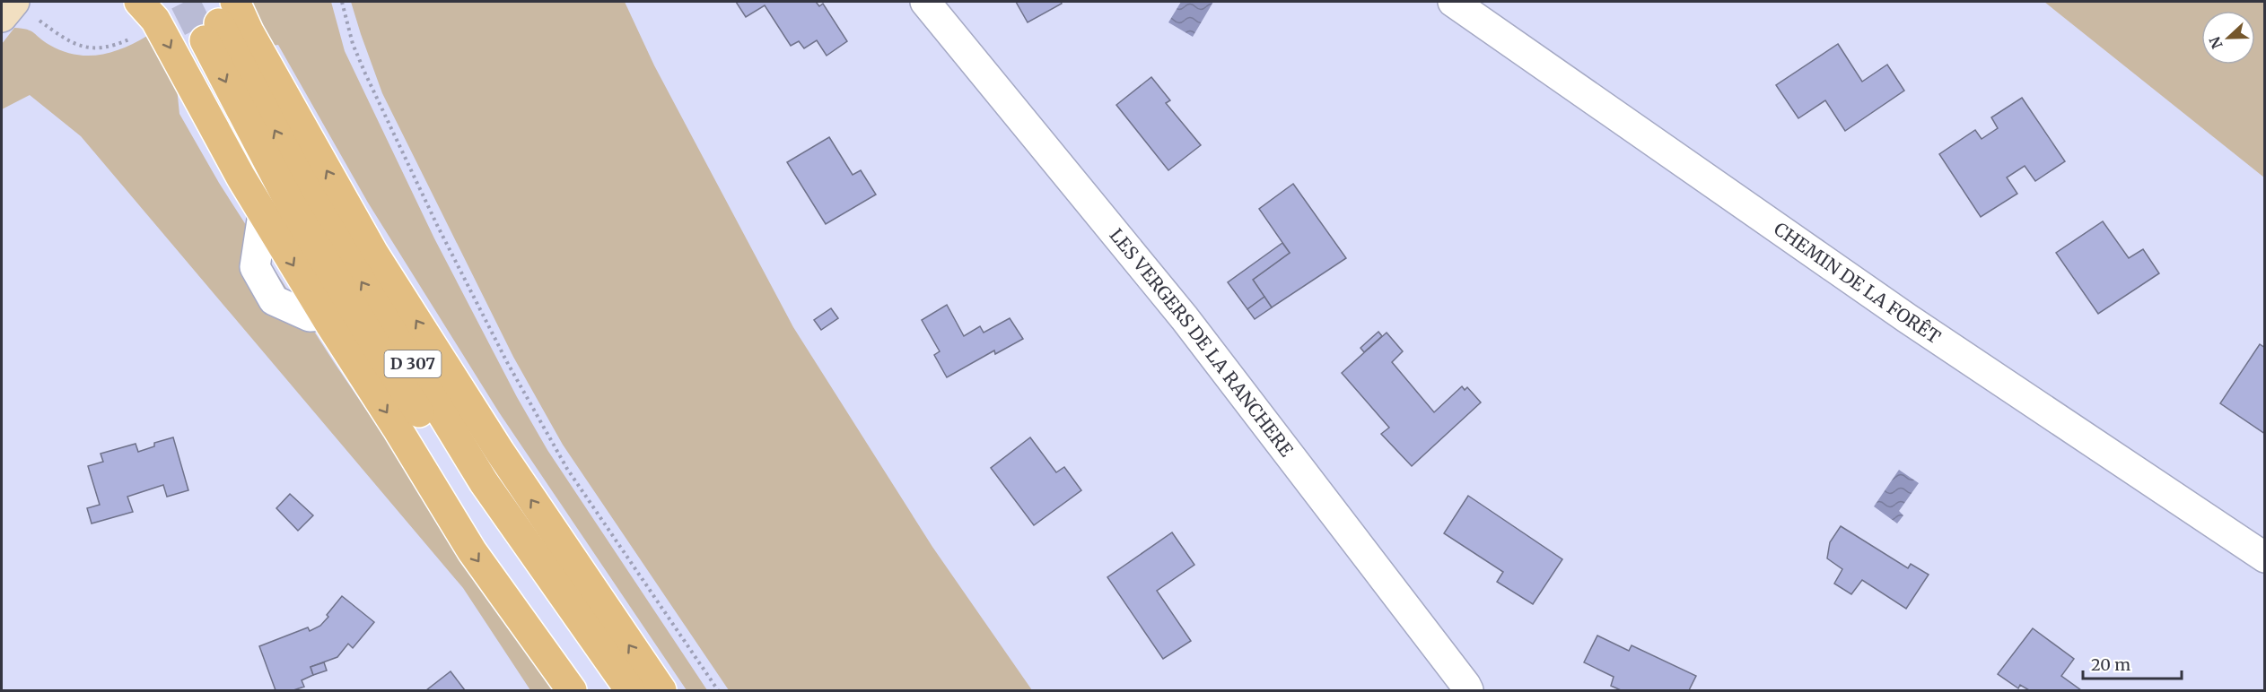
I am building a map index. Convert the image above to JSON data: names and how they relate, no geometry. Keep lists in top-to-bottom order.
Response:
{
  "streets": {
    "main road": ["D 307"],
    "street": ["CHEMIN DE LA FORÊT", "LES VERGERS DE LA RANCHERE"]
  },
  "scale_bar": "20 m",
  "north": "left"
}
